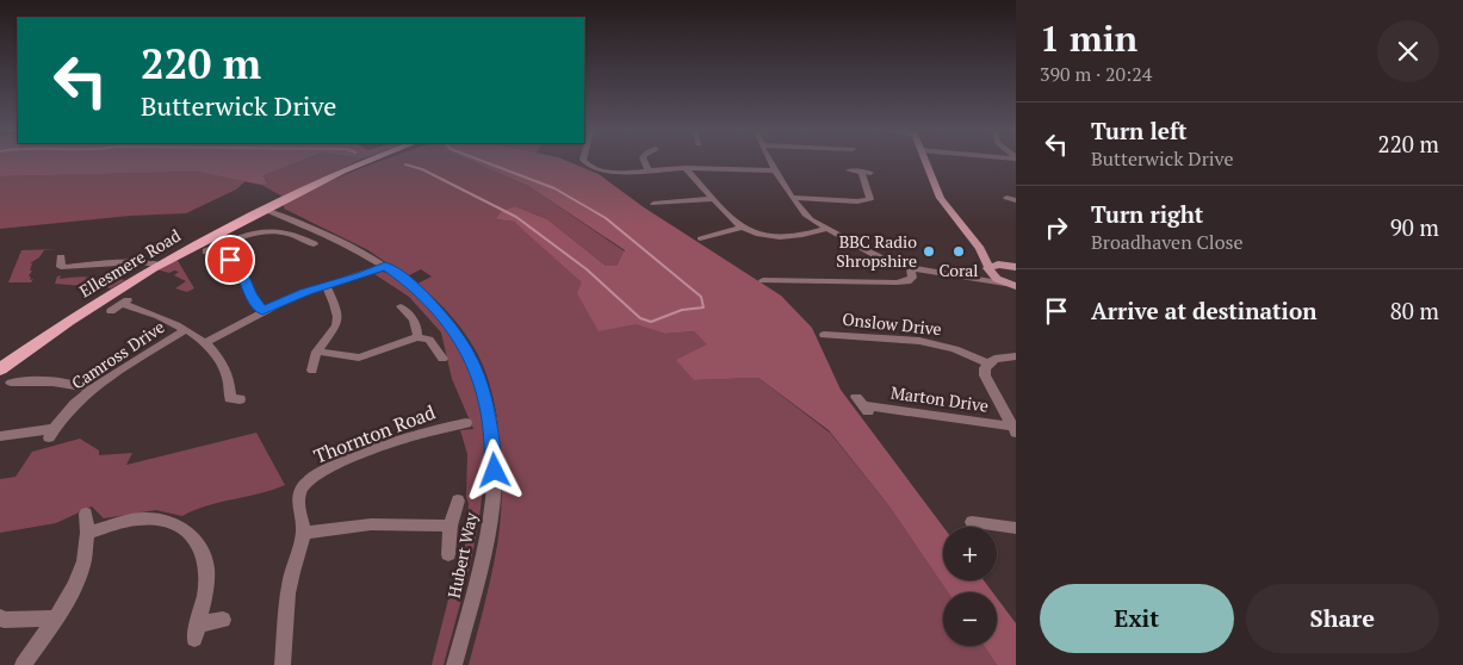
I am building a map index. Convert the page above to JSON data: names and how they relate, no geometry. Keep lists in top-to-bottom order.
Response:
{
  "streets": {
    "main road": ["Ellesmere Road"],
    "street": [
      "Onslow Drive",
      "Camross Drive",
      "Marton Drive",
      "Thornton Road",
      "Hubert Way"
    ]
  },
  "crossings": [
    ["Ellesmere Road", "Hubert Way"]
  ],
  "places": ["BBC Radio Shropshire", "Coral"],
  "page": {
    "heading": ["1 min", "390 m · 20:24"],
    "turn": ["220 m", "Butterwick Drive"],
    "list": [
      {
        "name": "Turn left",
        "note": "Butterwick Drive",
        "value": "220 m"
      },
      {
        "name": "Turn right",
        "note": "Broadhaven Close",
        "value": "90 m"
      },
      {
        "name": "Arrive at destination",
        "value": "80 m"
      }
    ],
    "map_buttons": ["+", "−"],
    "buttons": ["Exit", "Share"]
  }
}
